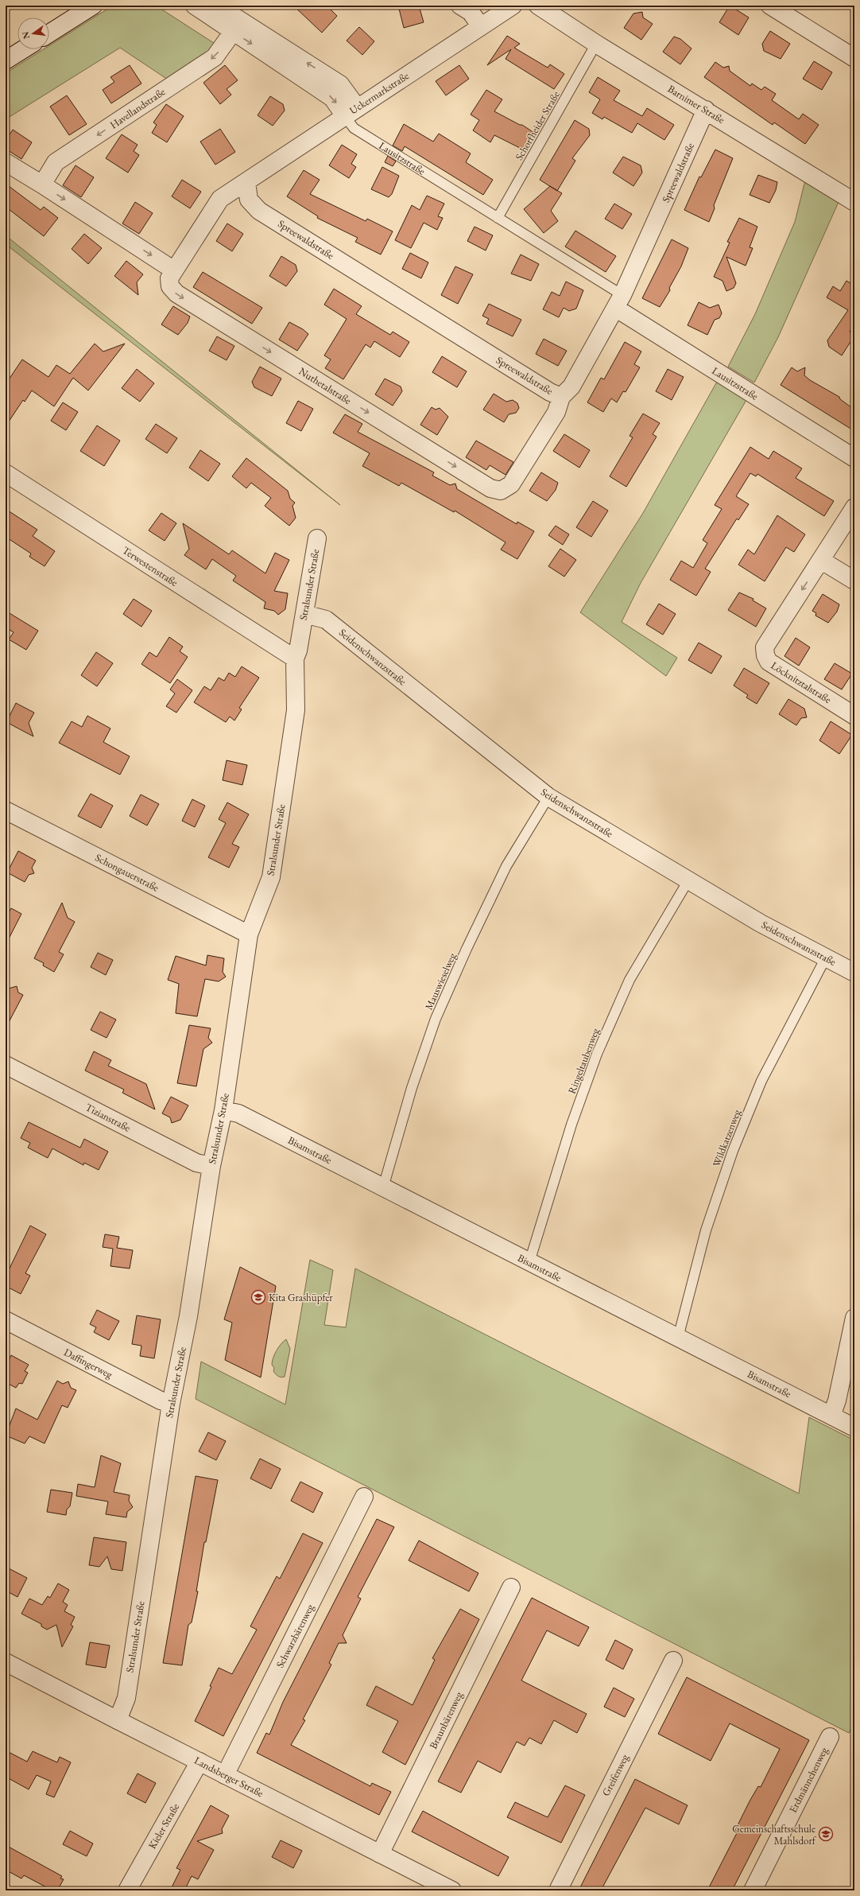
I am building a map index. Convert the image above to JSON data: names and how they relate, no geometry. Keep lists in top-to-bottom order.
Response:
{
  "streets": {
    "street": [
      "Uckermarkstraße",
      "Barnimer Straße",
      "Havellandstraße",
      "Lausitzstraße",
      "Spreewaldstraße",
      "Nuthetalstraße",
      "Terwestenstraße",
      "Stralsunder Straße",
      "Seidenschwanzstraße",
      "Löcknitztalstraße",
      "Schongauerstraße",
      "Tizianstraße",
      "Bisamstraße",
      "Daffingerweg",
      "Schwarzbärenweg",
      "Braunbärenweg",
      "Greifenweg",
      "Landsberger Straße",
      "Erdmännchenweg",
      "Kieler Straße"
    ],
    "lane": [
      "Schorfheider Straße",
      "Mauswieselweg",
      "Ringeltaubenweg",
      "Wildkatzenweg"
    ]
  },
  "crossings": [
    ["Uckermarkstraße", "Lausitzstraße"],
    ["Uckermarkstraße", "Spreewaldstraße"],
    ["Uckermarkstraße", "Nuthetalstraße"],
    ["Barnimer Straße", "Schorfheider Straße"],
    ["Barnimer Straße", "Spreewaldstraße"],
    ["Havellandstraße", "Lausitzstraße"],
    ["Schorfheider Straße", "Lausitzstraße"],
    ["Lausitzstraße", "Spreewaldstraße"],
    ["Spreewaldstraße", "Nuthetalstraße"],
    ["Terwestenstraße", "Stralsunder Straße"],
    ["Stralsunder Straße", "Seidenschwanzstraße"],
    ["Stralsunder Straße", "Schongauerstraße"],
    ["Stralsunder Straße", "Tizianstraße"],
    ["Stralsunder Straße", "Bisamstraße"],
    ["Stralsunder Straße", "Daffingerweg"],
    ["Stralsunder Straße", "Landsberger Straße"],
    ["Seidenschwanzstraße", "Mauswieselweg"],
    ["Seidenschwanzstraße", "Ringeltaubenweg"],
    ["Seidenschwanzstraße", "Wildkatzenweg"],
    ["Mauswieselweg", "Bisamstraße"],
    ["Ringeltaubenweg", "Bisamstraße"],
    ["Wildkatzenweg", "Bisamstraße"],
    ["Schwarzbärenweg", "Landsberger Straße"],
    ["Braunbärenweg", "Landsberger Straße"],
    ["Landsberger Straße", "Kieler Straße"]
  ],
  "one_way": ["Havellandstraße"],
  "places": {
    "school or university": ["Kita Grashüpfer", "Gemeinschaftsschule Mahlsdorf"]
  },
  "north": "left"
}
